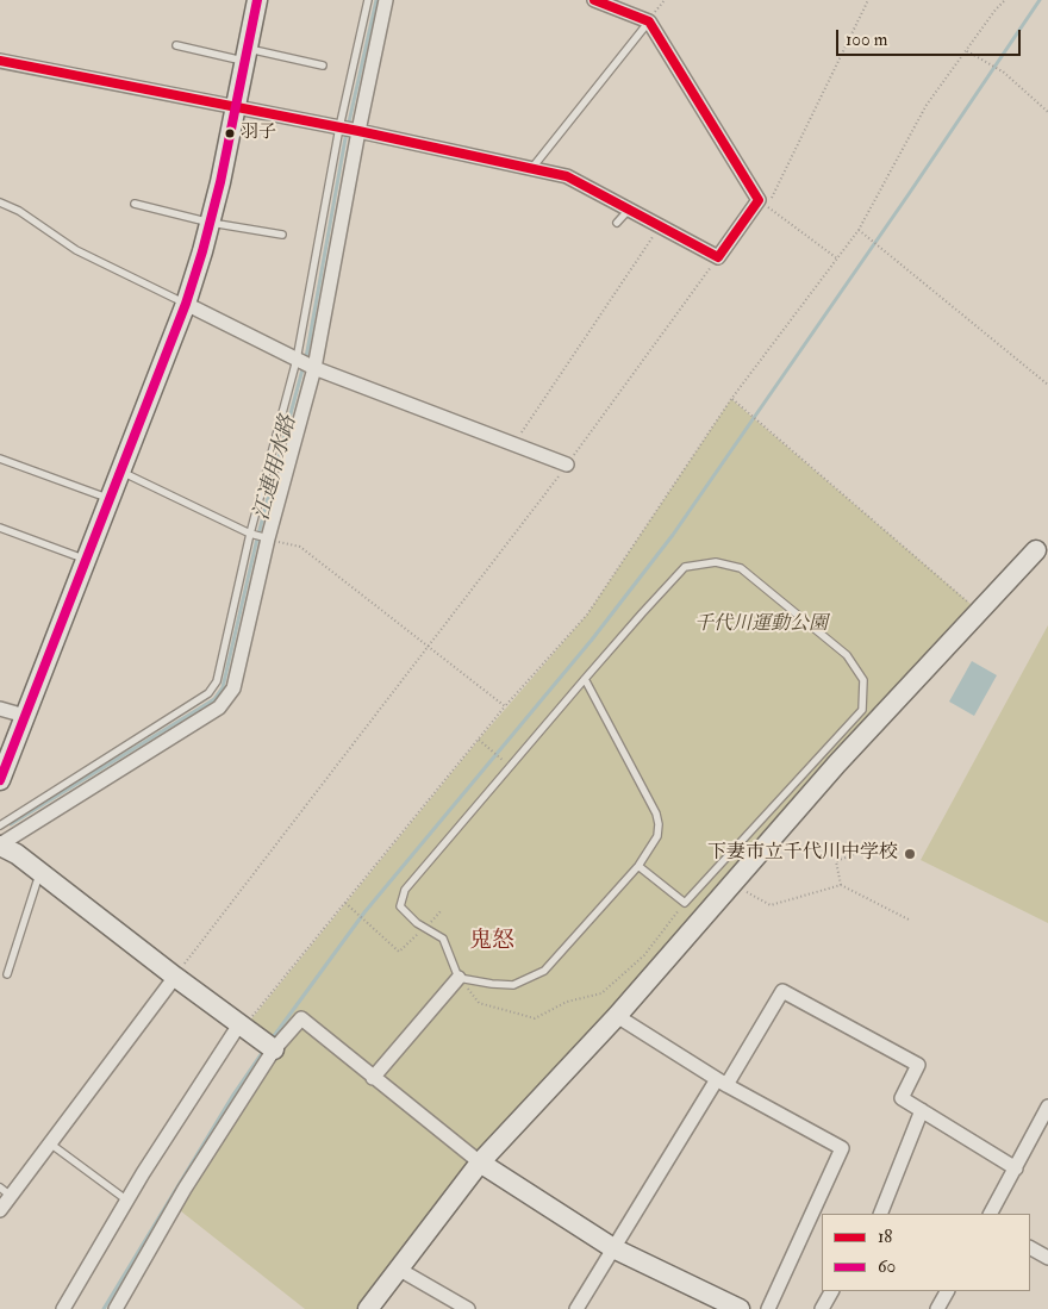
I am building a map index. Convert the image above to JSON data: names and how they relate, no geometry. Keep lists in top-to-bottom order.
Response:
{
  "districts": ["鬼怒"],
  "water": ["江連用水路"],
  "parks": ["千代川運動公園"],
  "places": ["羽子", "下妻市立千代川中学校"],
  "lines": ["transit line 18", "transit line 60"],
  "legend": ["18", "60"],
  "scale_bar": "100 m"
}
